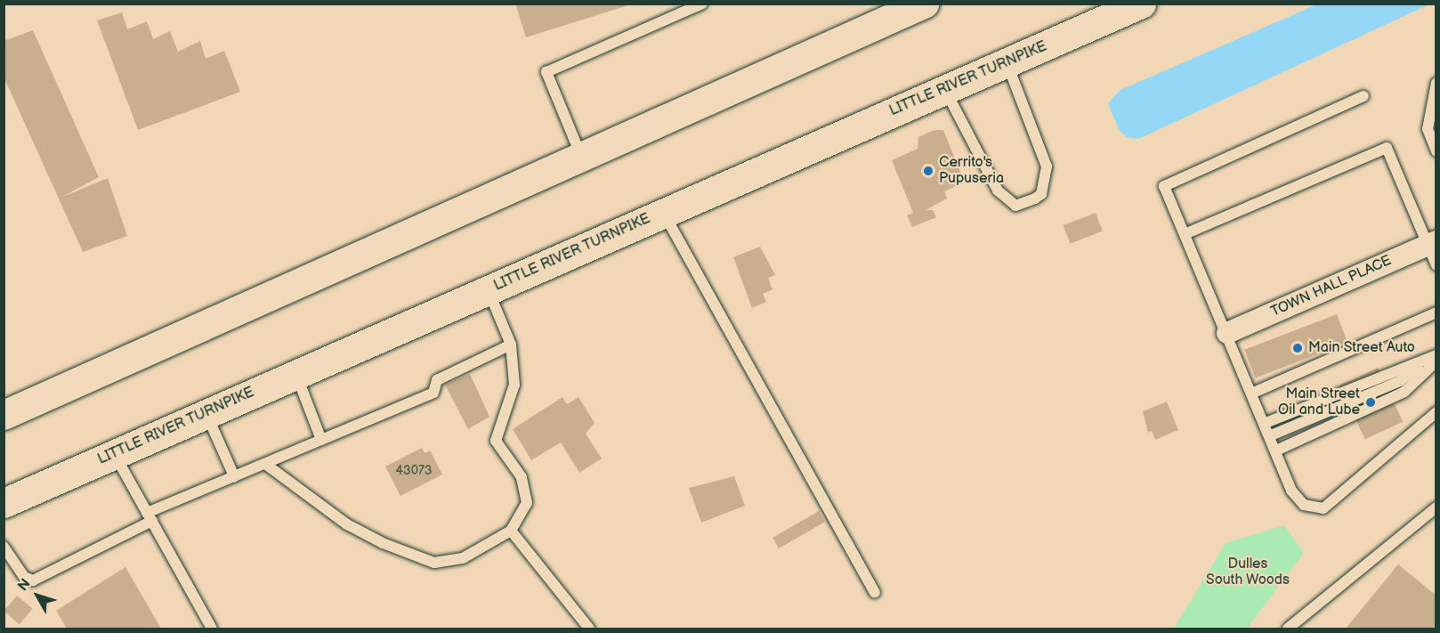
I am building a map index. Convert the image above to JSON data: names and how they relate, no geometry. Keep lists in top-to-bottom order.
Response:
{
  "streets": {
    "highway": ["LITTLE RIVER TURNPIKE"],
    "street": ["TOWN HALL PLACE"]
  },
  "parks": ["Dulles South Woods"],
  "places": ["Cerrito's Pupuseria", "Main Street Auto", "Main Street Oil and Lube"],
  "house_numbers": ["43073"],
  "north": "top left"
}
